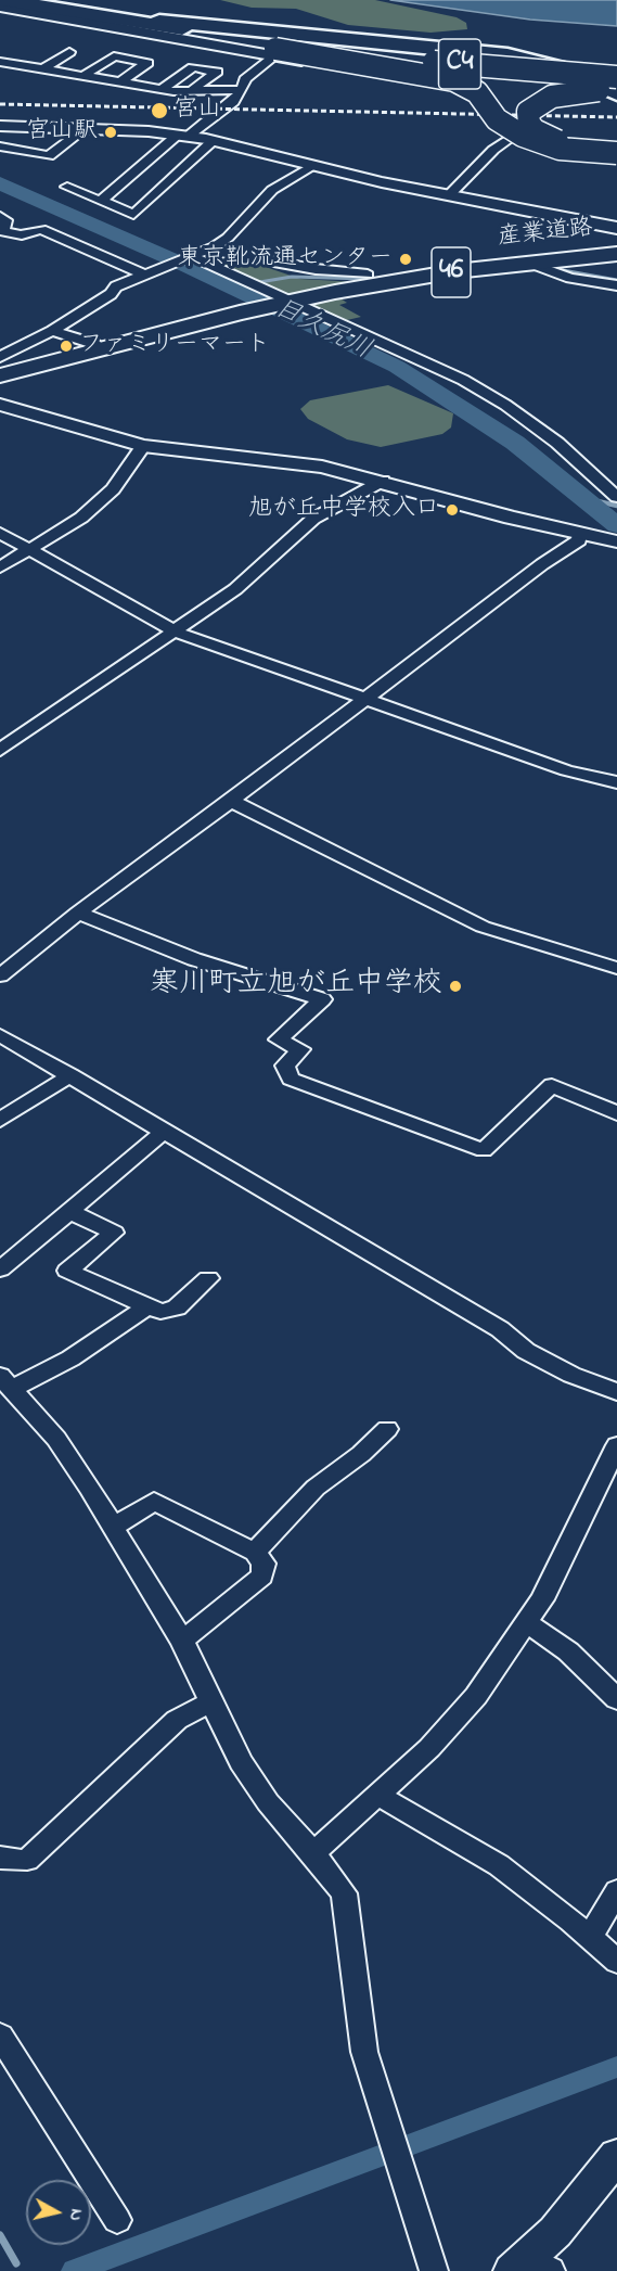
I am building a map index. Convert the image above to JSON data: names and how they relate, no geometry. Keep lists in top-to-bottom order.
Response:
{
  "streets": {
    "highway": ["C4"],
    "main road": ["産業道路", "46"]
  },
  "crossings": [
    ["産業道路", "46"]
  ],
  "water": ["目久尻川"],
  "places": [
    "宮山",
    "宮山駅",
    "東京靴流通センター",
    "ファミリーマート",
    "旭が丘中学校入口",
    "寒川町立旭が丘中学校"
  ],
  "north": "right"
}
